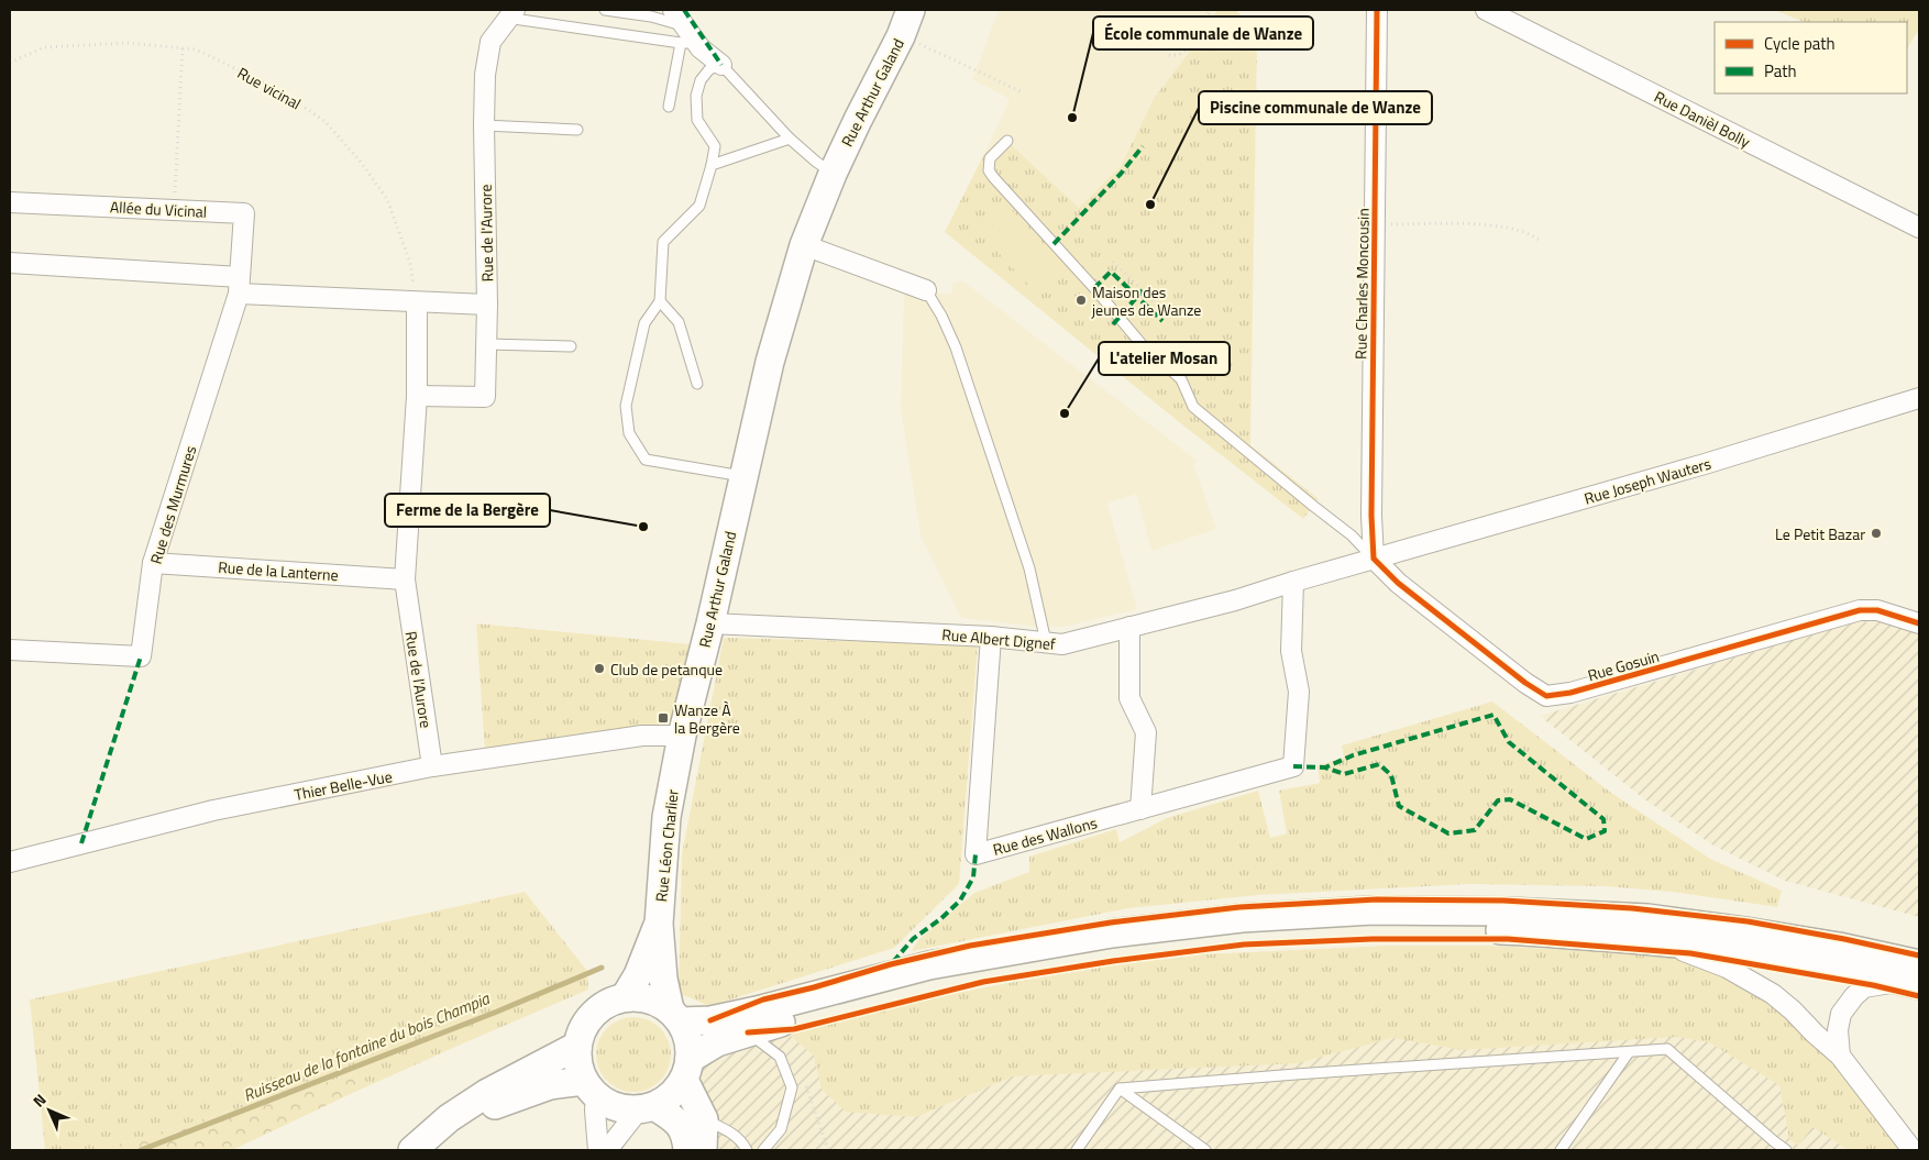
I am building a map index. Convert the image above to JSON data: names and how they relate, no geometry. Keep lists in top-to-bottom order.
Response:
{
  "streets": {
    "main road": ["Rue Arthur Galand", "Rue Léon Charlier"],
    "street": [
      "Rue Danièl Bolly",
      "Allée du Vicinal",
      "Rue de l'Aurore",
      "Rue Charles Moncousin",
      "Rue Joseph Wauters",
      "Rue des Murmures",
      "Rue de la Lanterne",
      "Rue Albert Dignef",
      "Rue Gosuin",
      "Thier Belle-Vue",
      "Rue des Wallons"
    ],
    "path": ["Rue vicinal"]
  },
  "crossings": [
    ["Rue vicinal", "Rue de l'Aurore"],
    ["Rue Arthur Galand", "Rue Albert Dignef"],
    ["Rue Arthur Galand", "Thier Belle-Vue"],
    ["Rue Arthur Galand", "Rue Léon Charlier"],
    ["Allée du Vicinal", "Rue des Murmures"],
    ["Rue de l'Aurore", "Rue de la Lanterne"],
    ["Rue de l'Aurore", "Thier Belle-Vue"],
    ["Rue Charles Moncousin", "Rue Joseph Wauters"],
    ["Rue Charles Moncousin", "Rue Albert Dignef"],
    ["Rue Charles Moncousin", "Rue Gosuin"],
    ["Rue Joseph Wauters", "Rue Albert Dignef"],
    ["Rue Joseph Wauters", "Rue Gosuin"],
    ["Rue des Murmures", "Rue de la Lanterne"],
    ["Rue Albert Dignef", "Rue Gosuin"],
    ["Rue Albert Dignef", "Rue des Wallons"],
    ["Thier Belle-Vue", "Rue Léon Charlier"]
  ],
  "water": ["Ruisseau de la fontaine du bois Champia"],
  "places": {
    "other": [
      "École communale de Wanze",
      "Piscine communale de Wanze",
      "Maison des jeunes de Wanze",
      "L'atelier Mosan",
      "Ferme de la Bergère",
      "Le Petit Bazar",
      "Club de petanque"
    ],
    "transit": ["Wanze À la Bergère"]
  },
  "legend": ["Cycle path", "Path"],
  "north": "top left"
}
